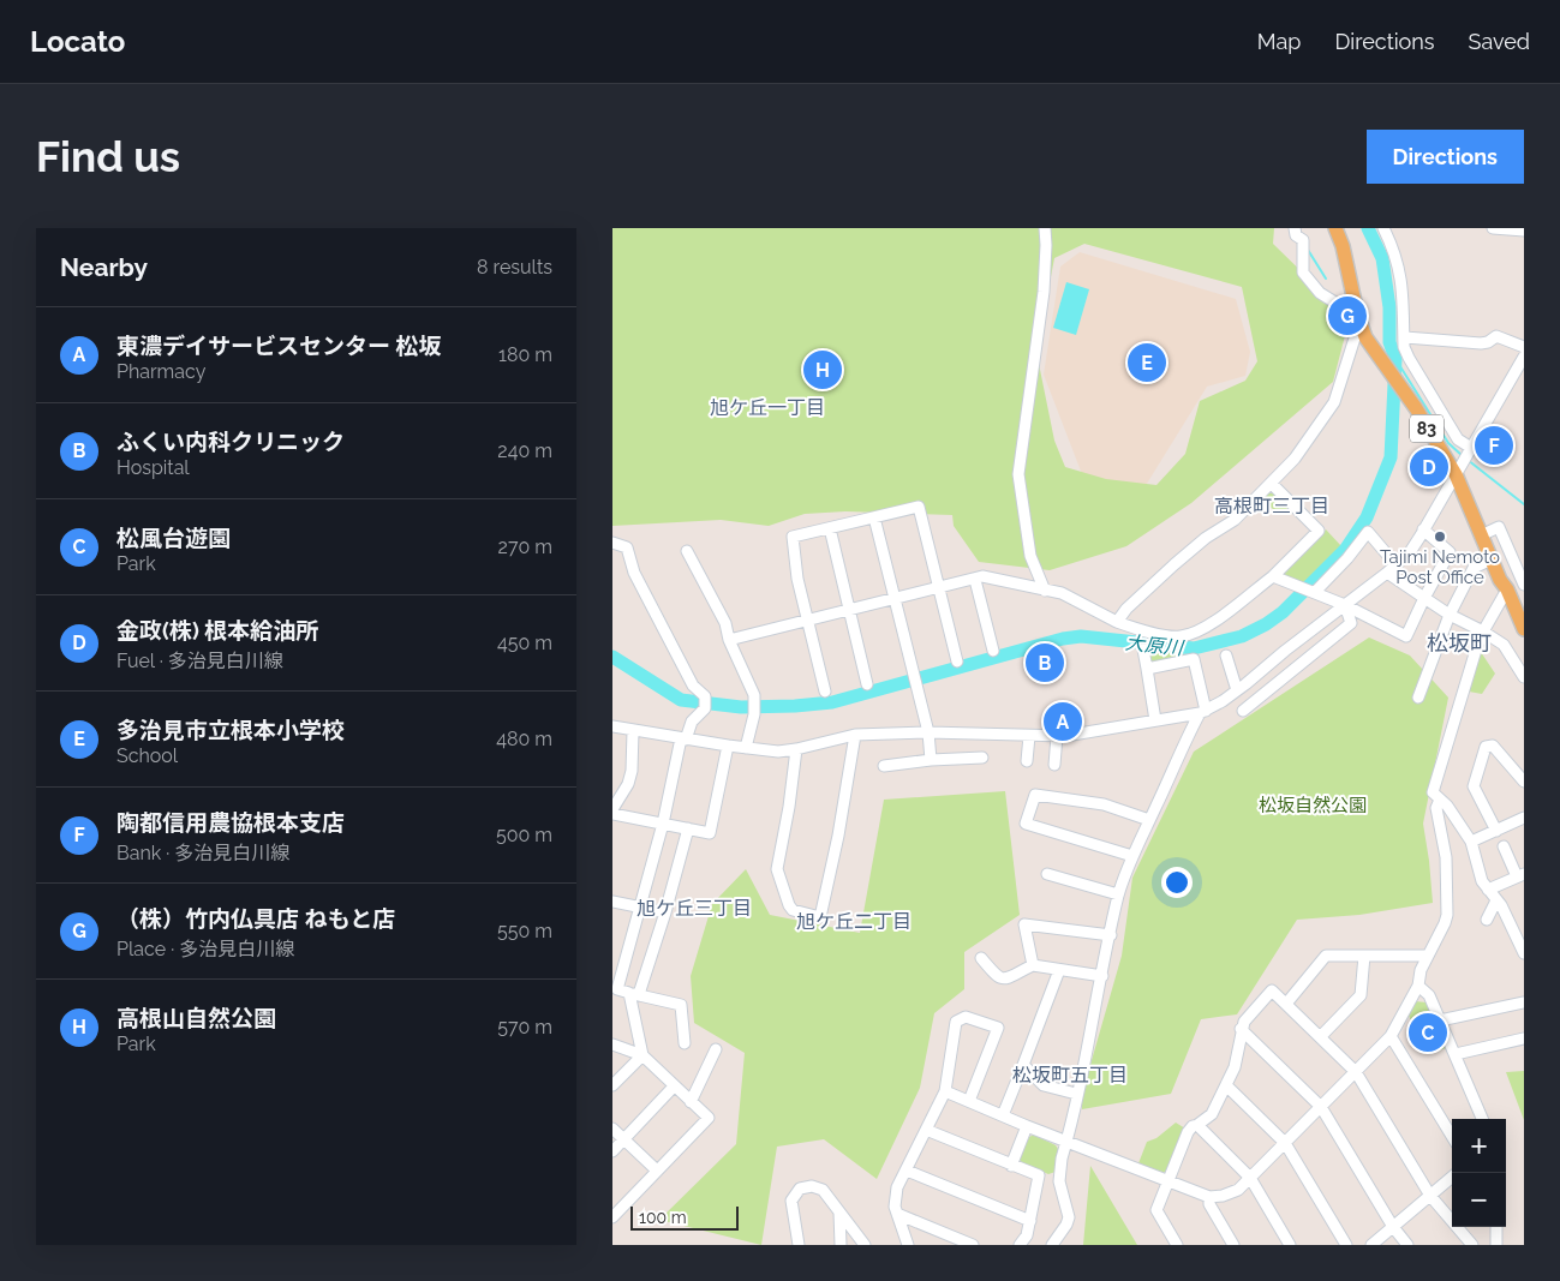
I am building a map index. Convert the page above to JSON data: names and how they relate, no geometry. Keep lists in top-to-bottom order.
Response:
{
  "streets": {
    "main road": ["83"]
  },
  "districts": [
    "旭ケ丘一丁目",
    "高根町三丁目",
    "松坂町",
    "旭ケ丘三丁目",
    "旭ケ丘二丁目",
    "松坂町五丁目"
  ],
  "water": ["大原川"],
  "parks": ["松坂自然公園"],
  "places": ["Tajimi Nemoto Post Office"],
  "scale_bar": "100 m",
  "page": {
    "header": "Locato",
    "nav": ["Map", "Directions", "Saved"],
    "buttons": "Directions",
    "title": "Find us",
    "heading": ["Nearby", "8 results"],
    "pins": [
      "G",
      "E",
      "H",
      "F",
      "D",
      "B",
      "A",
      "C"
    ],
    "list": [
      {
        "mark": "A",
        "name": "東濃デイサービスセンター 松坂",
        "note": "Pharmacy",
        "value": "180 m"
      },
      {
        "mark": "B",
        "name": "ふくい内科クリニック",
        "note": "Hospital",
        "value": "240 m"
      },
      {
        "mark": "C",
        "name": "松風台遊園",
        "note": "Park",
        "value": "270 m"
      },
      {
        "mark": "D",
        "name": "金政(株) 根本給油所",
        "note": "Fuel · 多治見白川線",
        "value": "450 m"
      },
      {
        "mark": "E",
        "name": "多治見市立根本小学校",
        "note": "School",
        "value": "480 m"
      },
      {
        "mark": "F",
        "name": "陶都信用農協根本支店",
        "note": "Bank · 多治見白川線",
        "value": "500 m"
      },
      {
        "mark": "G",
        "name": "（株）竹内仏具店 ねもと店",
        "note": "Place · 多治見白川線",
        "value": "550 m"
      },
      {
        "mark": "H",
        "name": "高根山自然公園",
        "note": "Park",
        "value": "570 m"
      }
    ],
    "map_buttons": ["+", "−"],
    "scale": "100 m"
  }
}
